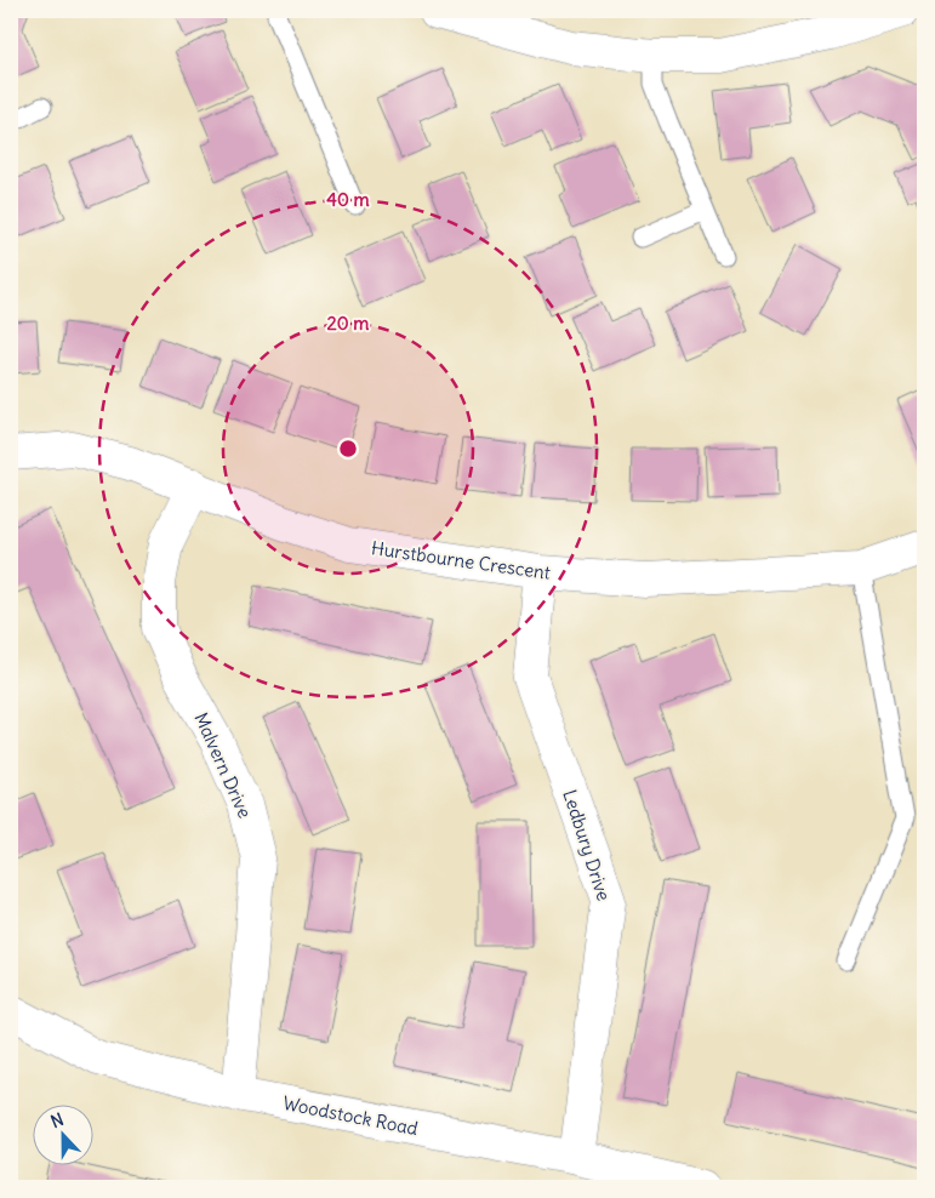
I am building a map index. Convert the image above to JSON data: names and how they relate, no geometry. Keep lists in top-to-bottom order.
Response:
{
  "streets": {
    "street": [
      "Hurstbourne Crescent",
      "Malvern Drive",
      "Ledbury Drive",
      "Woodstock Road"
    ]
  },
  "crossings": [
    ["Hurstbourne Crescent", "Malvern Drive"],
    ["Hurstbourne Crescent", "Ledbury Drive"],
    ["Malvern Drive", "Woodstock Road"],
    ["Ledbury Drive", "Woodstock Road"]
  ],
  "north": "top",
  "rings": ["40 m", "20 m"]
}
